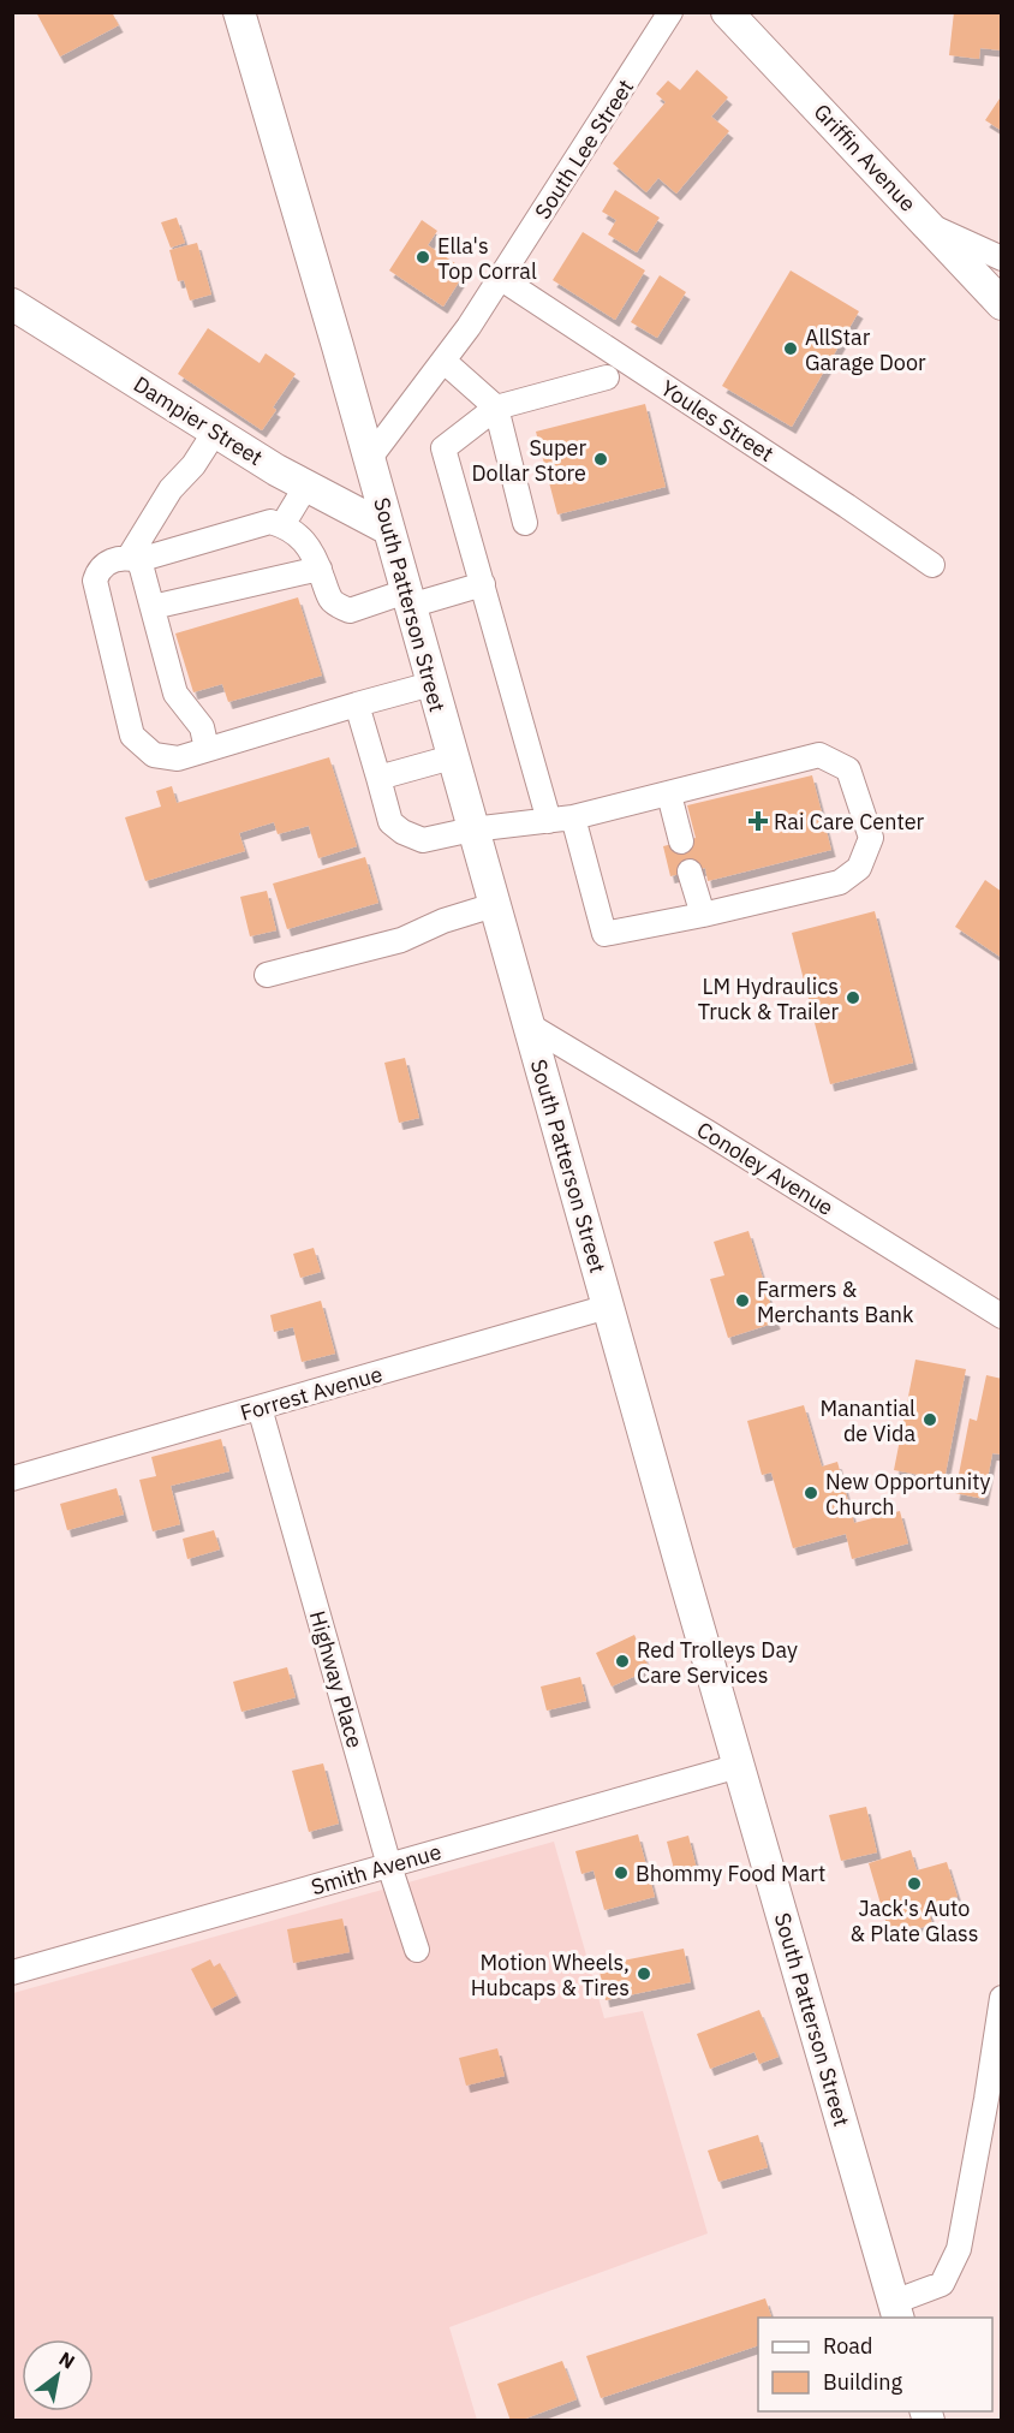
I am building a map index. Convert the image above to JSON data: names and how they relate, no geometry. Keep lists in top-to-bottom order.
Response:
{
  "streets": {
    "main road": ["Griffin Avenue", "Dampier Street", "South Patterson Street"],
    "street": [
      "South Lee Street",
      "Youles Street",
      "Conoley Avenue",
      "Forrest Avenue",
      "Highway Place",
      "Smith Avenue"
    ]
  },
  "crossings": [
    ["South Lee Street", "Youles Street"],
    ["South Lee Street", "South Patterson Street"],
    ["Dampier Street", "South Patterson Street"],
    ["South Patterson Street", "Conoley Avenue"],
    ["South Patterson Street", "Forrest Avenue"],
    ["South Patterson Street", "Smith Avenue"],
    ["Forrest Avenue", "Highway Place"],
    ["Highway Place", "Smith Avenue"]
  ],
  "places": {
    "other": [
      "Ella's Top Corral",
      "AllStar Garage Door",
      "Super Dollar Store",
      "LM Hydraulics Truck & Trailer",
      "Farmers & Merchants Bank",
      "Manantial de Vida",
      "New Opportunity Church",
      "Red Trolleys Day Care Services",
      "Bhommy Food Mart",
      "Jack's Auto & Plate Glass",
      "Motion Wheels, Hubcaps & Tires"
    ],
    "health": ["Rai Care Center"]
  },
  "legend": ["Road", "Building"],
  "north": "top right"
}
